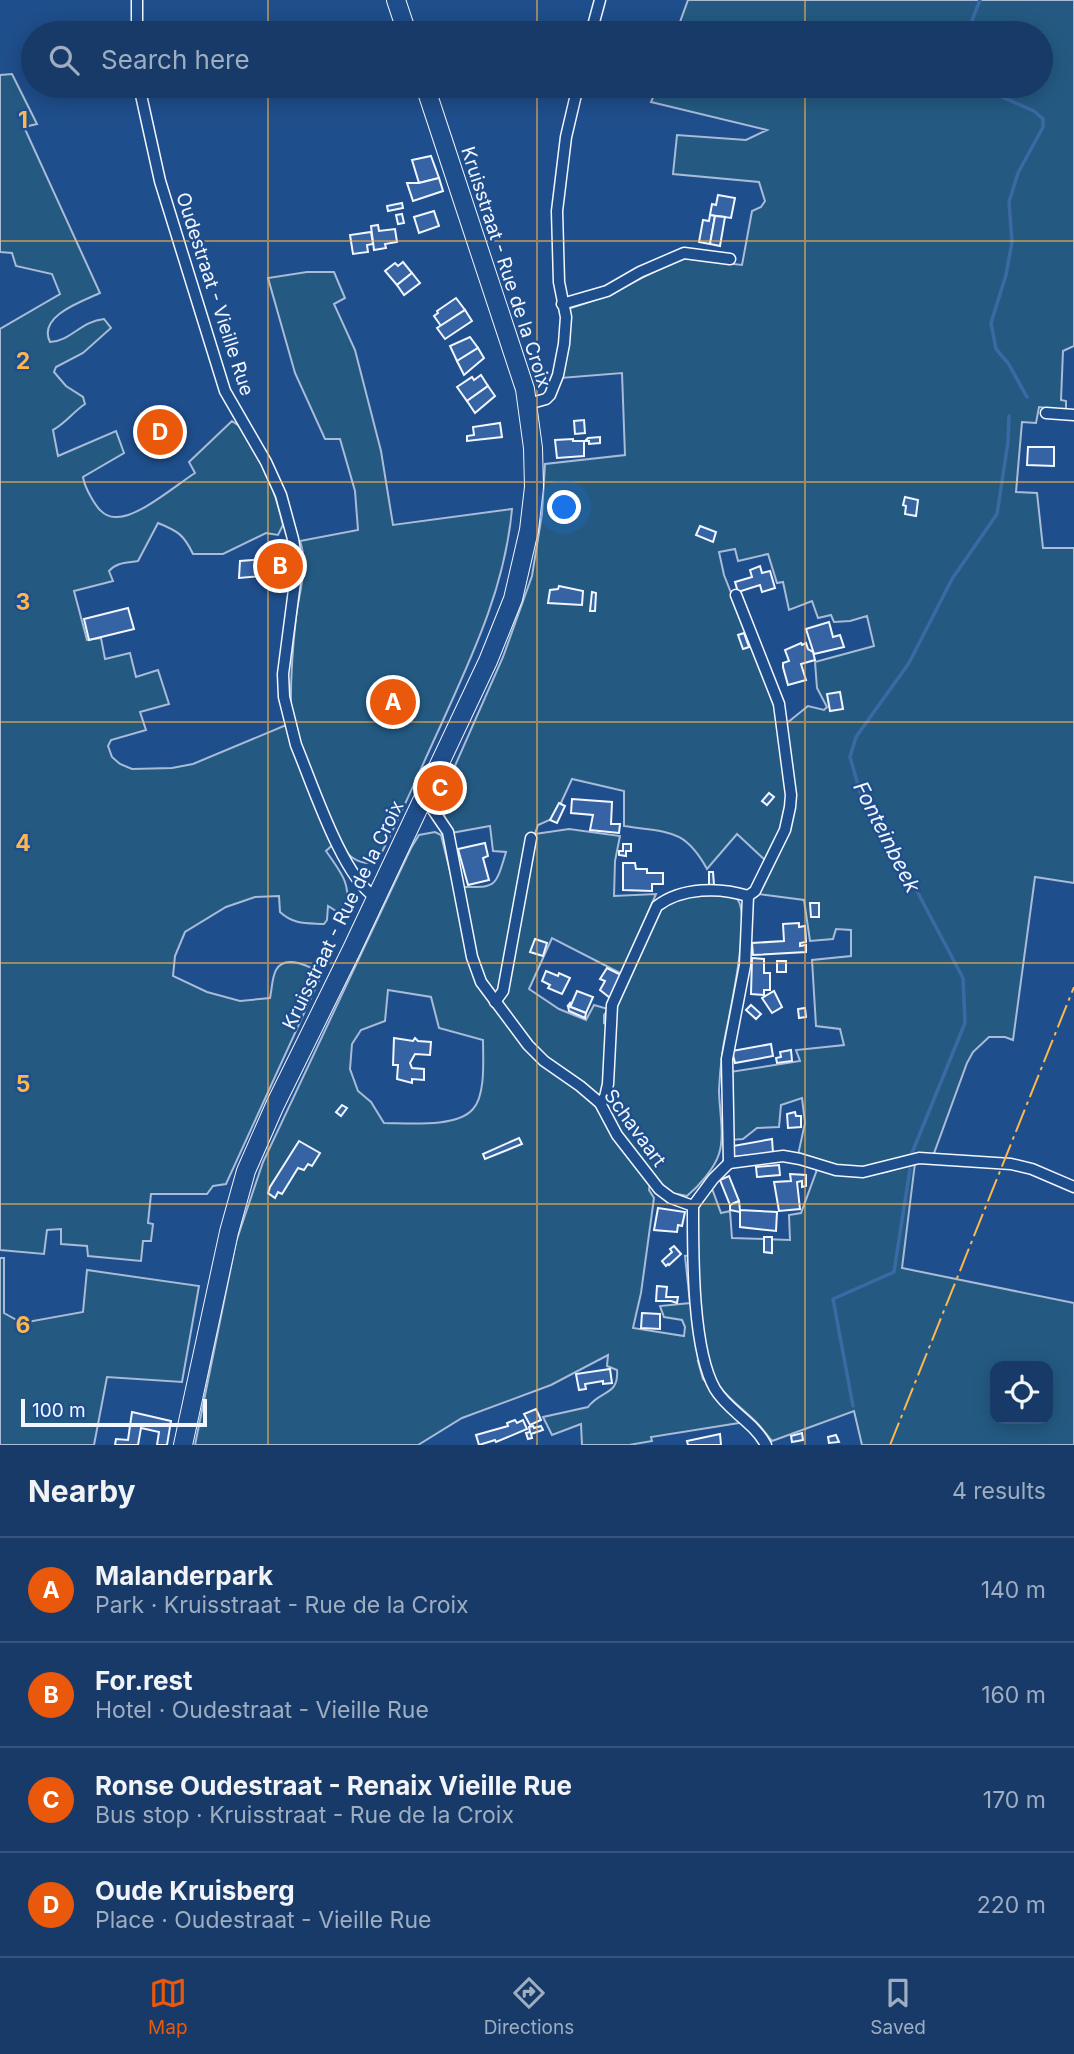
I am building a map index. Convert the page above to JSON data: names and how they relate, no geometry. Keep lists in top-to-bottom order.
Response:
{
  "streets": {
    "main road": ["Kruisstraat - Rue de la Croix"],
    "street": ["Oudestraat - Vieille Rue", "Schavaart"]
  },
  "crossings": [
    ["Kruisstraat - Rue de la Croix", "Oudestraat - Vieille Rue"],
    ["Kruisstraat - Rue de la Croix", "Schavaart"]
  ],
  "water": ["Fonteinbeek"],
  "scale_bar": "100 m",
  "page": {
    "search": "Search here",
    "pins": [
      "D",
      "B",
      "A",
      "C"
    ],
    "scale": "100 m",
    "heading": ["Nearby", "4 results"],
    "list": [
      {
        "mark": "A",
        "name": "Malanderpark",
        "note": "Park · Kruisstraat - Rue de la Croix",
        "value": "140 m"
      },
      {
        "mark": "B",
        "name": "For.rest",
        "note": "Hotel · Oudestraat - Vieille Rue",
        "value": "160 m"
      },
      {
        "mark": "C",
        "name": "Ronse Oudestraat - Renaix Vieille Rue",
        "note": "Bus stop · Kruisstraat - Rue de la Croix",
        "value": "170 m"
      },
      {
        "mark": "D",
        "name": "Oude Kruisberg",
        "note": "Place · Oudestraat - Vieille Rue",
        "value": "220 m"
      }
    ],
    "nav": ["Map", "Directions", "Saved"]
  },
  "grid": {
    "rows": [
      "1",
      "2",
      "3",
      "4",
      "5",
      "6"
    ]
  }
}
